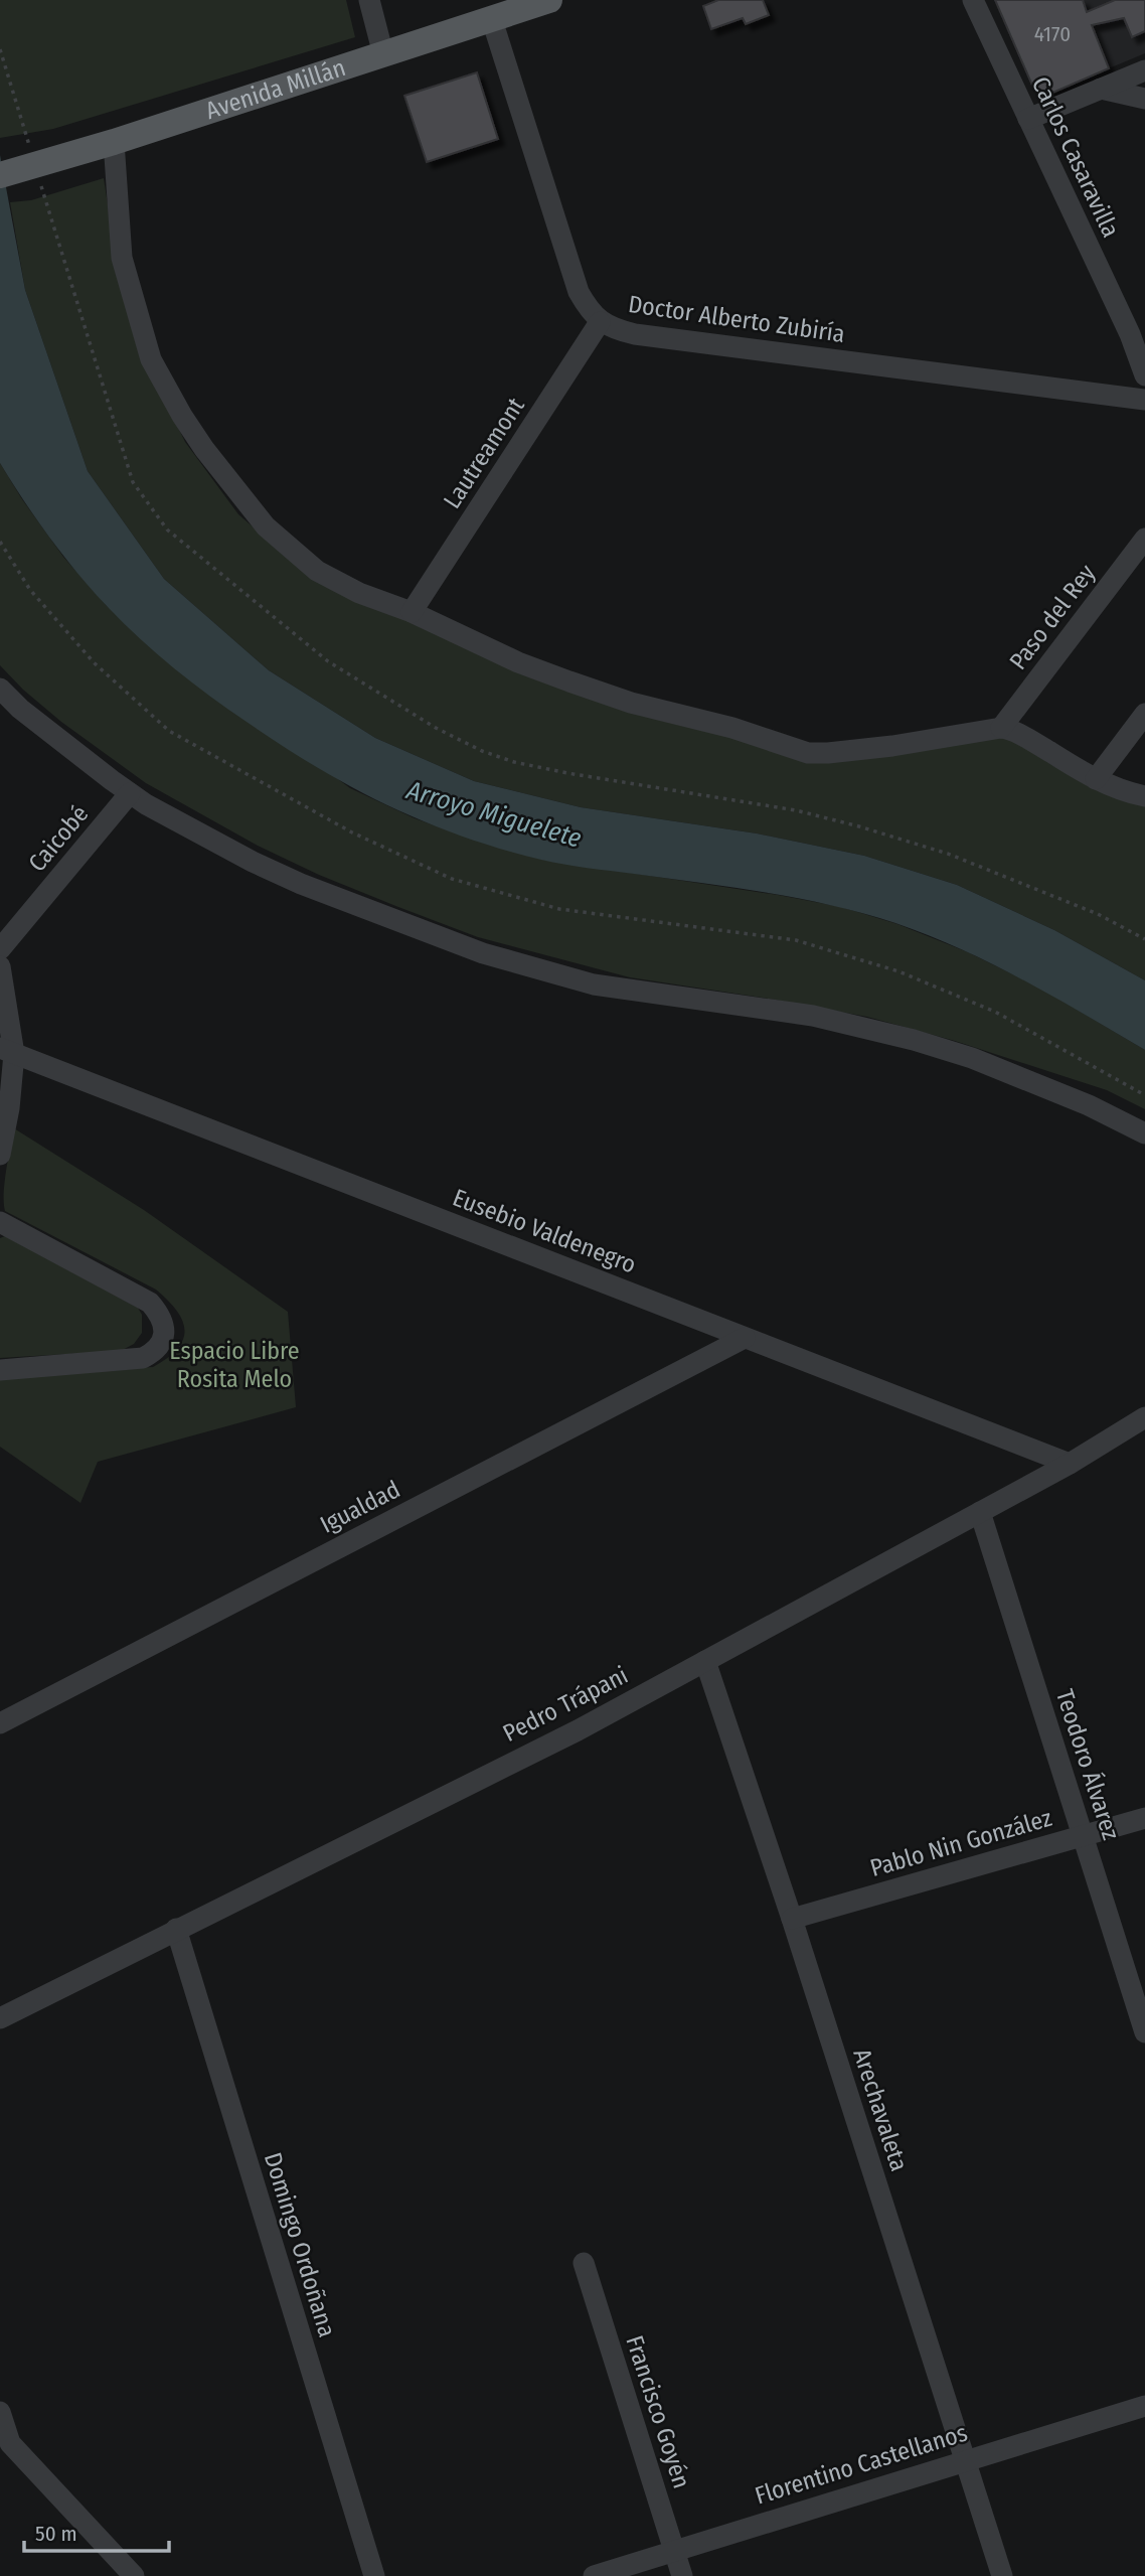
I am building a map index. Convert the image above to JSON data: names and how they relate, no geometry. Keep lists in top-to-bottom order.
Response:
{
  "streets": {
    "main road": ["Avenida Millán"],
    "street": [
      "Carlos Casaravilla",
      "Doctor Alberto Zubiría",
      "Lautreamont",
      "Paso del Rey",
      "Caicobé",
      "Eusebio Valdenegro",
      "Igualdad",
      "Pedro Trápani",
      "Teodoro Álvarez",
      "Pablo Nin González",
      "Arechavaleta",
      "Domingo Ordoñana",
      "Francisco Goyén",
      "Florentino Castellanos"
    ]
  },
  "crossings": [
    ["Avenida Millán", "Doctor Alberto Zubiría"],
    ["Doctor Alberto Zubiría", "Lautreamont"],
    ["Eusebio Valdenegro", "Igualdad"],
    ["Eusebio Valdenegro", "Pedro Trápani"],
    ["Pedro Trápani", "Teodoro Álvarez"],
    ["Pedro Trápani", "Arechavaleta"],
    ["Pedro Trápani", "Domingo Ordoñana"],
    ["Teodoro Álvarez", "Pablo Nin González"],
    ["Pablo Nin González", "Arechavaleta"],
    ["Arechavaleta", "Florentino Castellanos"],
    ["Francisco Goyén", "Florentino Castellanos"]
  ],
  "water": ["Arroyo Miguelete"],
  "parks": ["Espacio Libre Rosita Melo"],
  "house_numbers": ["4170"],
  "scale_bar": "50 m"
}
